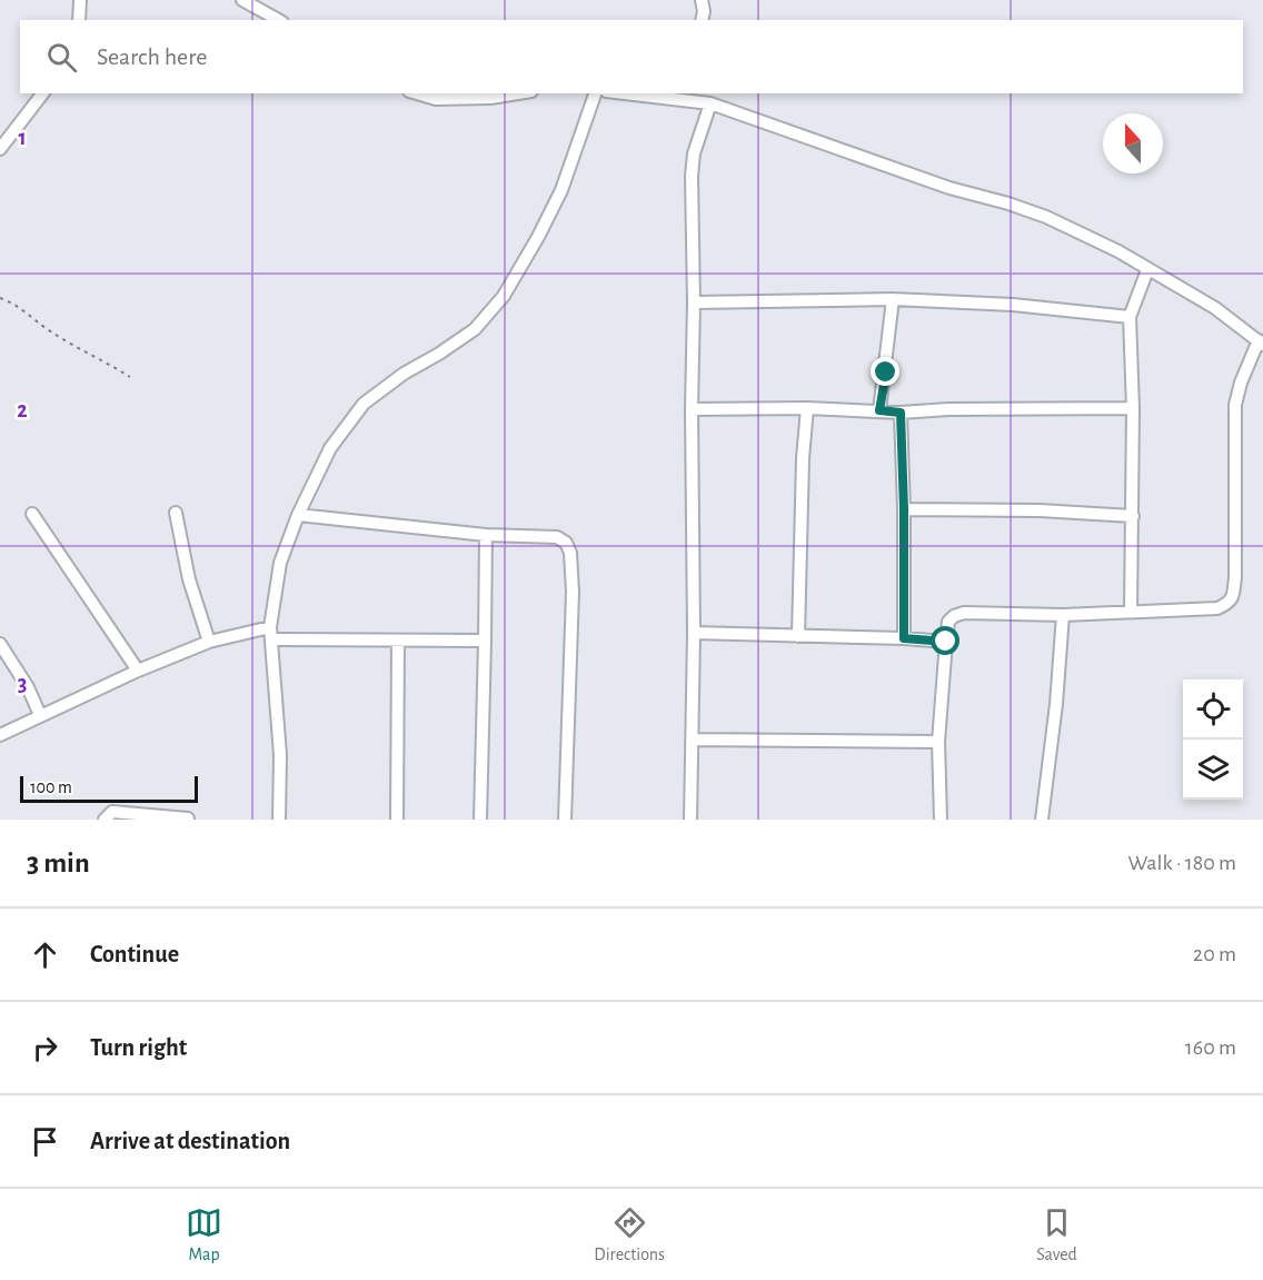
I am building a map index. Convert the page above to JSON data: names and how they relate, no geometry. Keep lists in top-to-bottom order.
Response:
{
  "scale_bar": "100 m",
  "north": "top",
  "page": {
    "search": "Search here",
    "scale": "100 m",
    "heading": ["3 min", "Walk · 180 m"],
    "list": [
      ["Continue", "20 m"],
      ["Turn right", "160 m"],
      "Arrive at destination"
    ],
    "nav": ["Map", "Directions", "Saved"]
  },
  "grid": {
    "rows": ["1", "2", "3"]
  }
}
